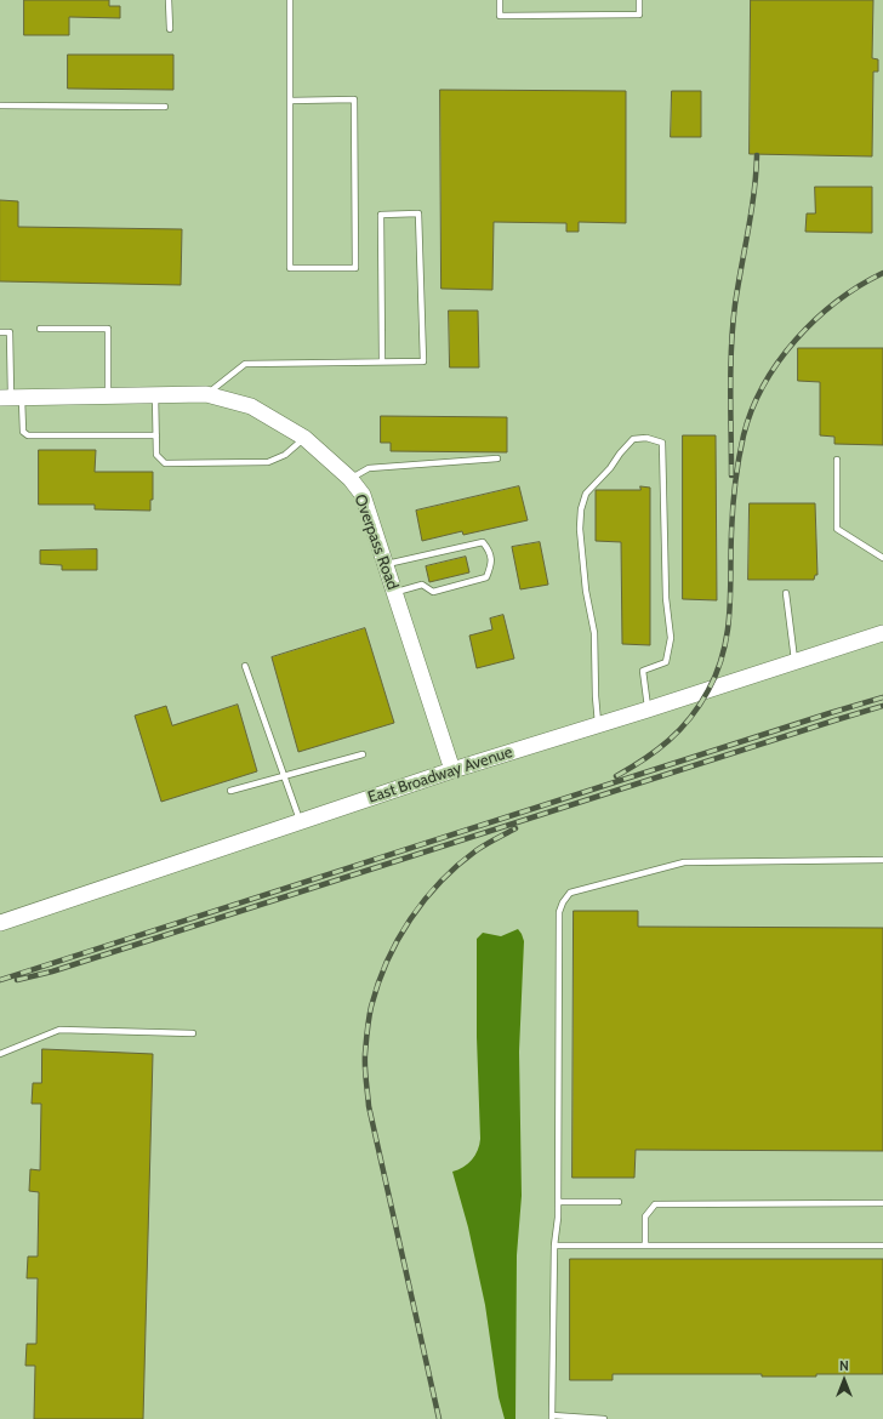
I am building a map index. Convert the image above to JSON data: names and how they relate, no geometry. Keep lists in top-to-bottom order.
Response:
{
  "streets": {
    "main road": ["Overpass Road", "East Broadway Avenue"]
  },
  "crossings": [
    ["Overpass Road", "East Broadway Avenue"]
  ],
  "north": "top"
}
